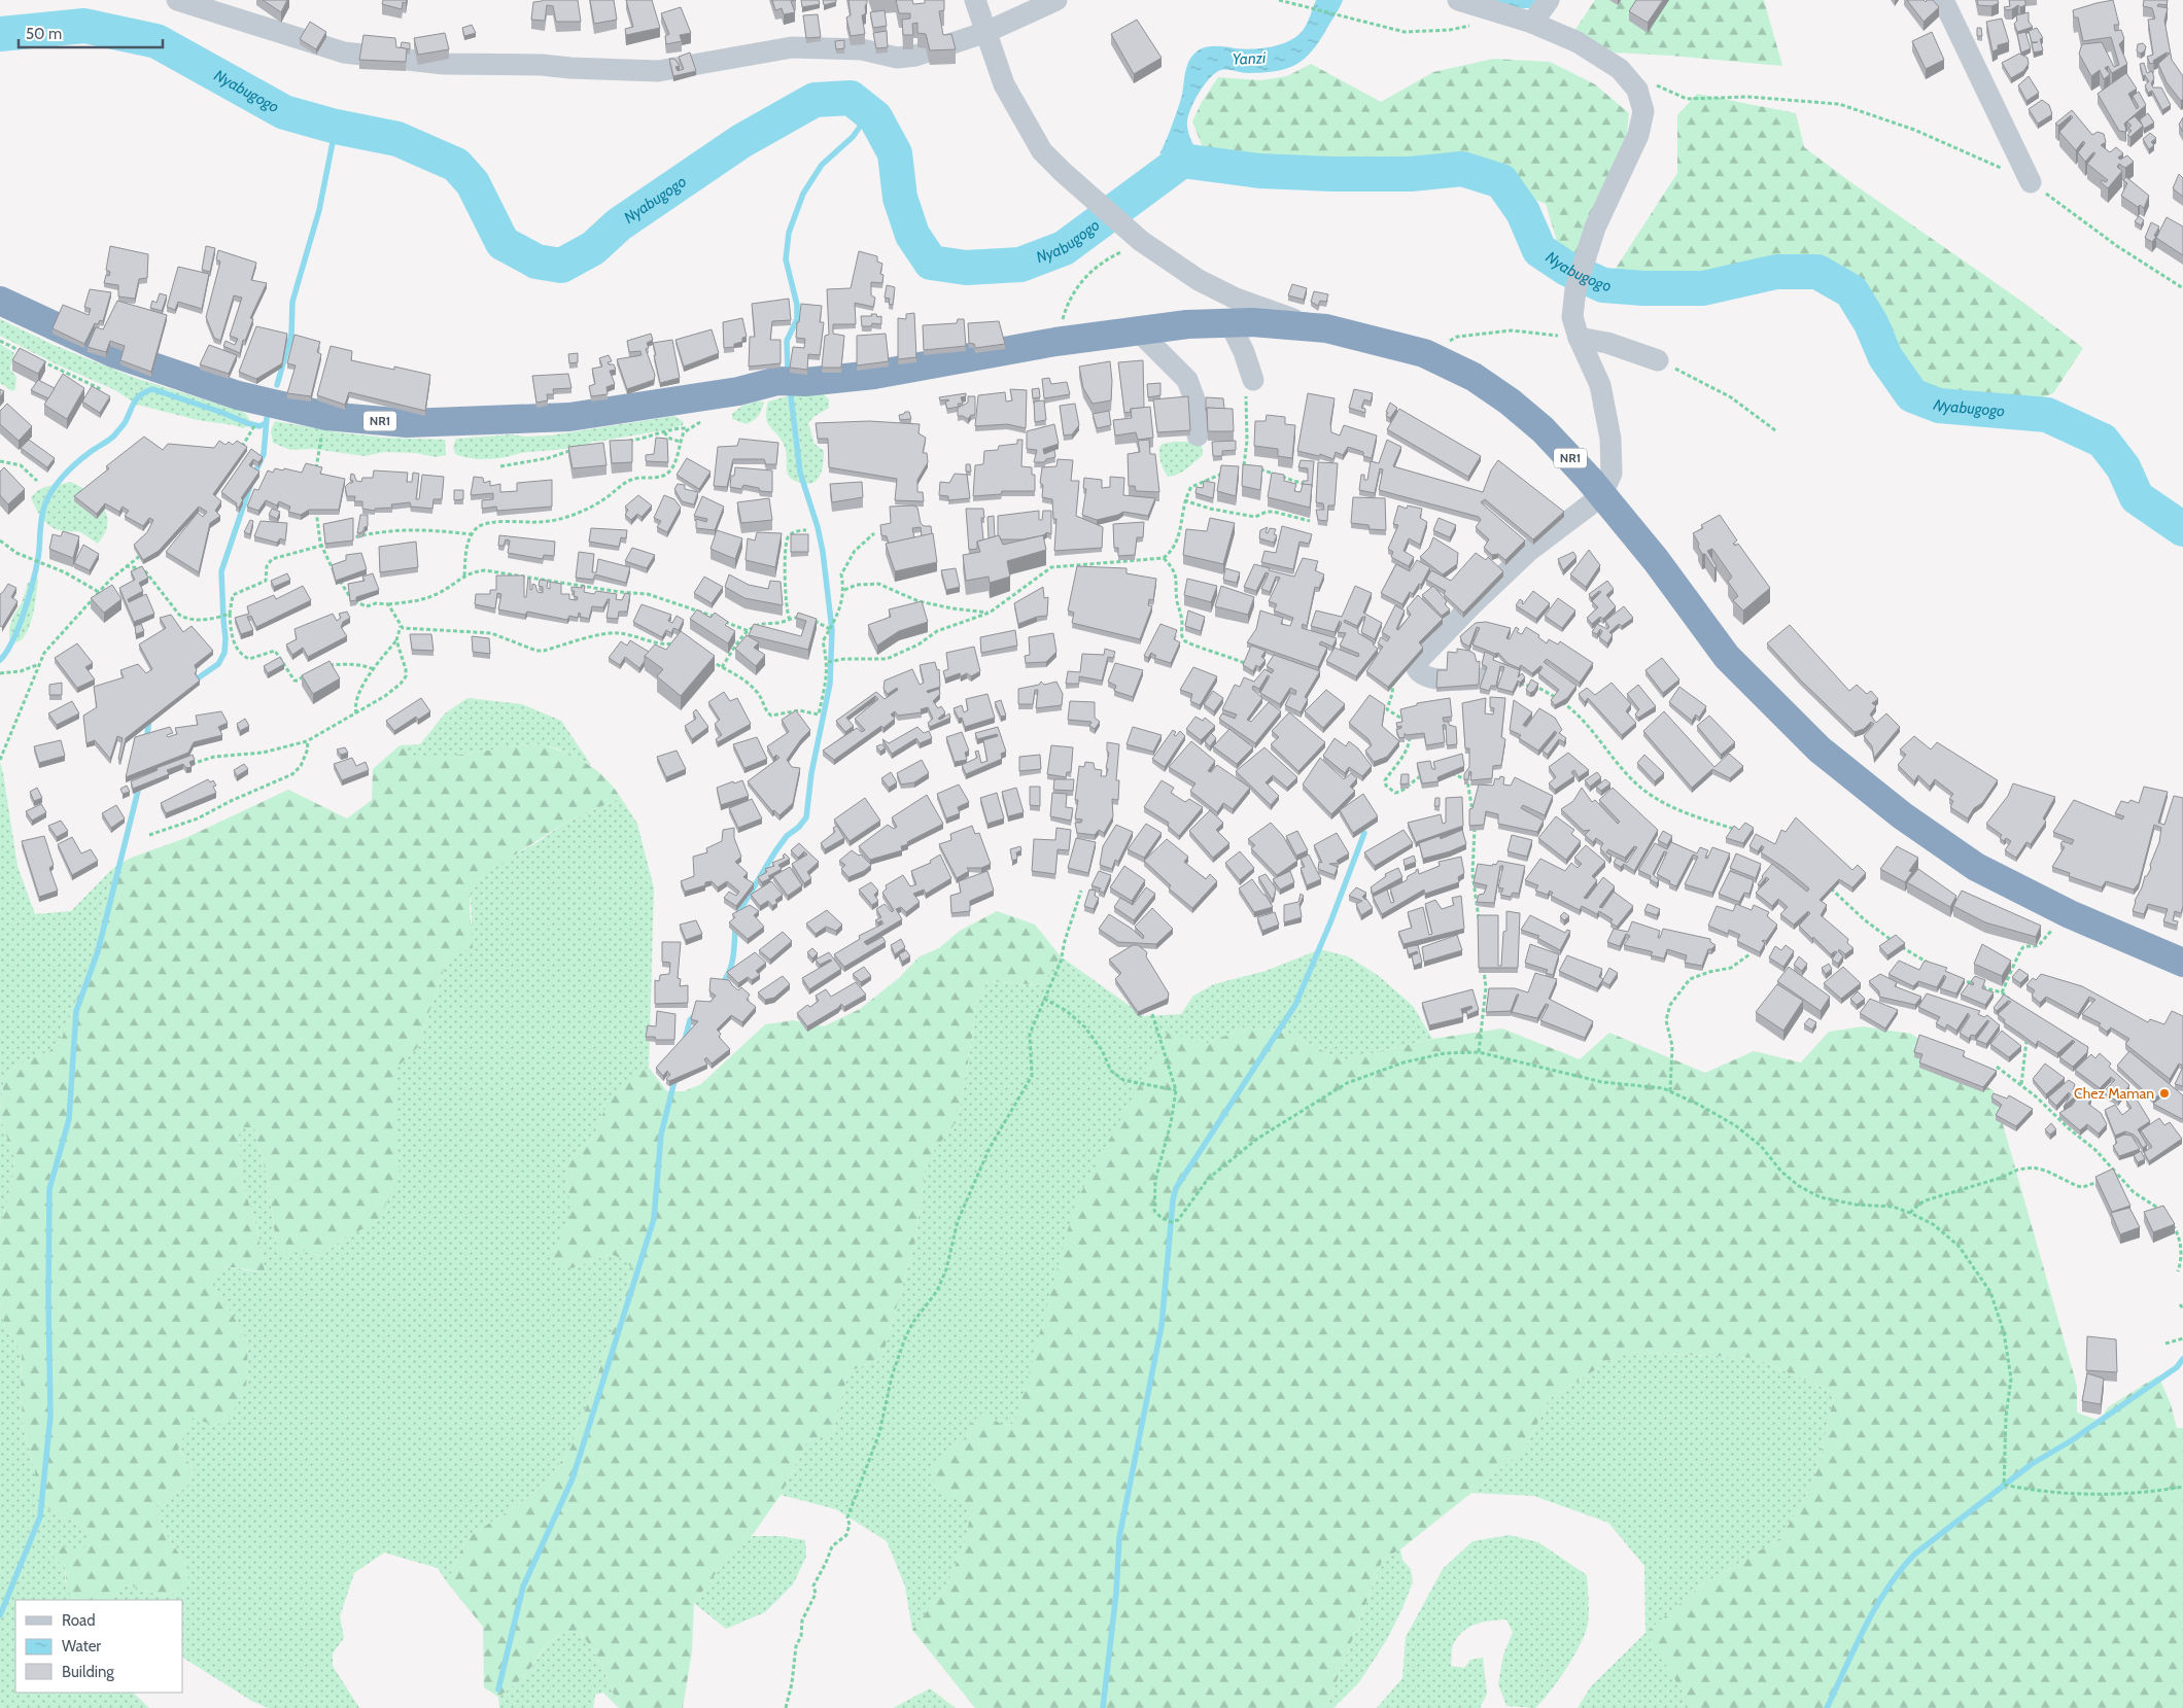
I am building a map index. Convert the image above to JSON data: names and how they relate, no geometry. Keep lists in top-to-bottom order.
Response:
{
  "streets": {
    "highway": ["NR1"]
  },
  "water": ["Yanzi", "Nyabugogo"],
  "places": ["Chez Maman"],
  "legend": ["Road", "Water", "Building"],
  "scale_bar": "50 m"
}
